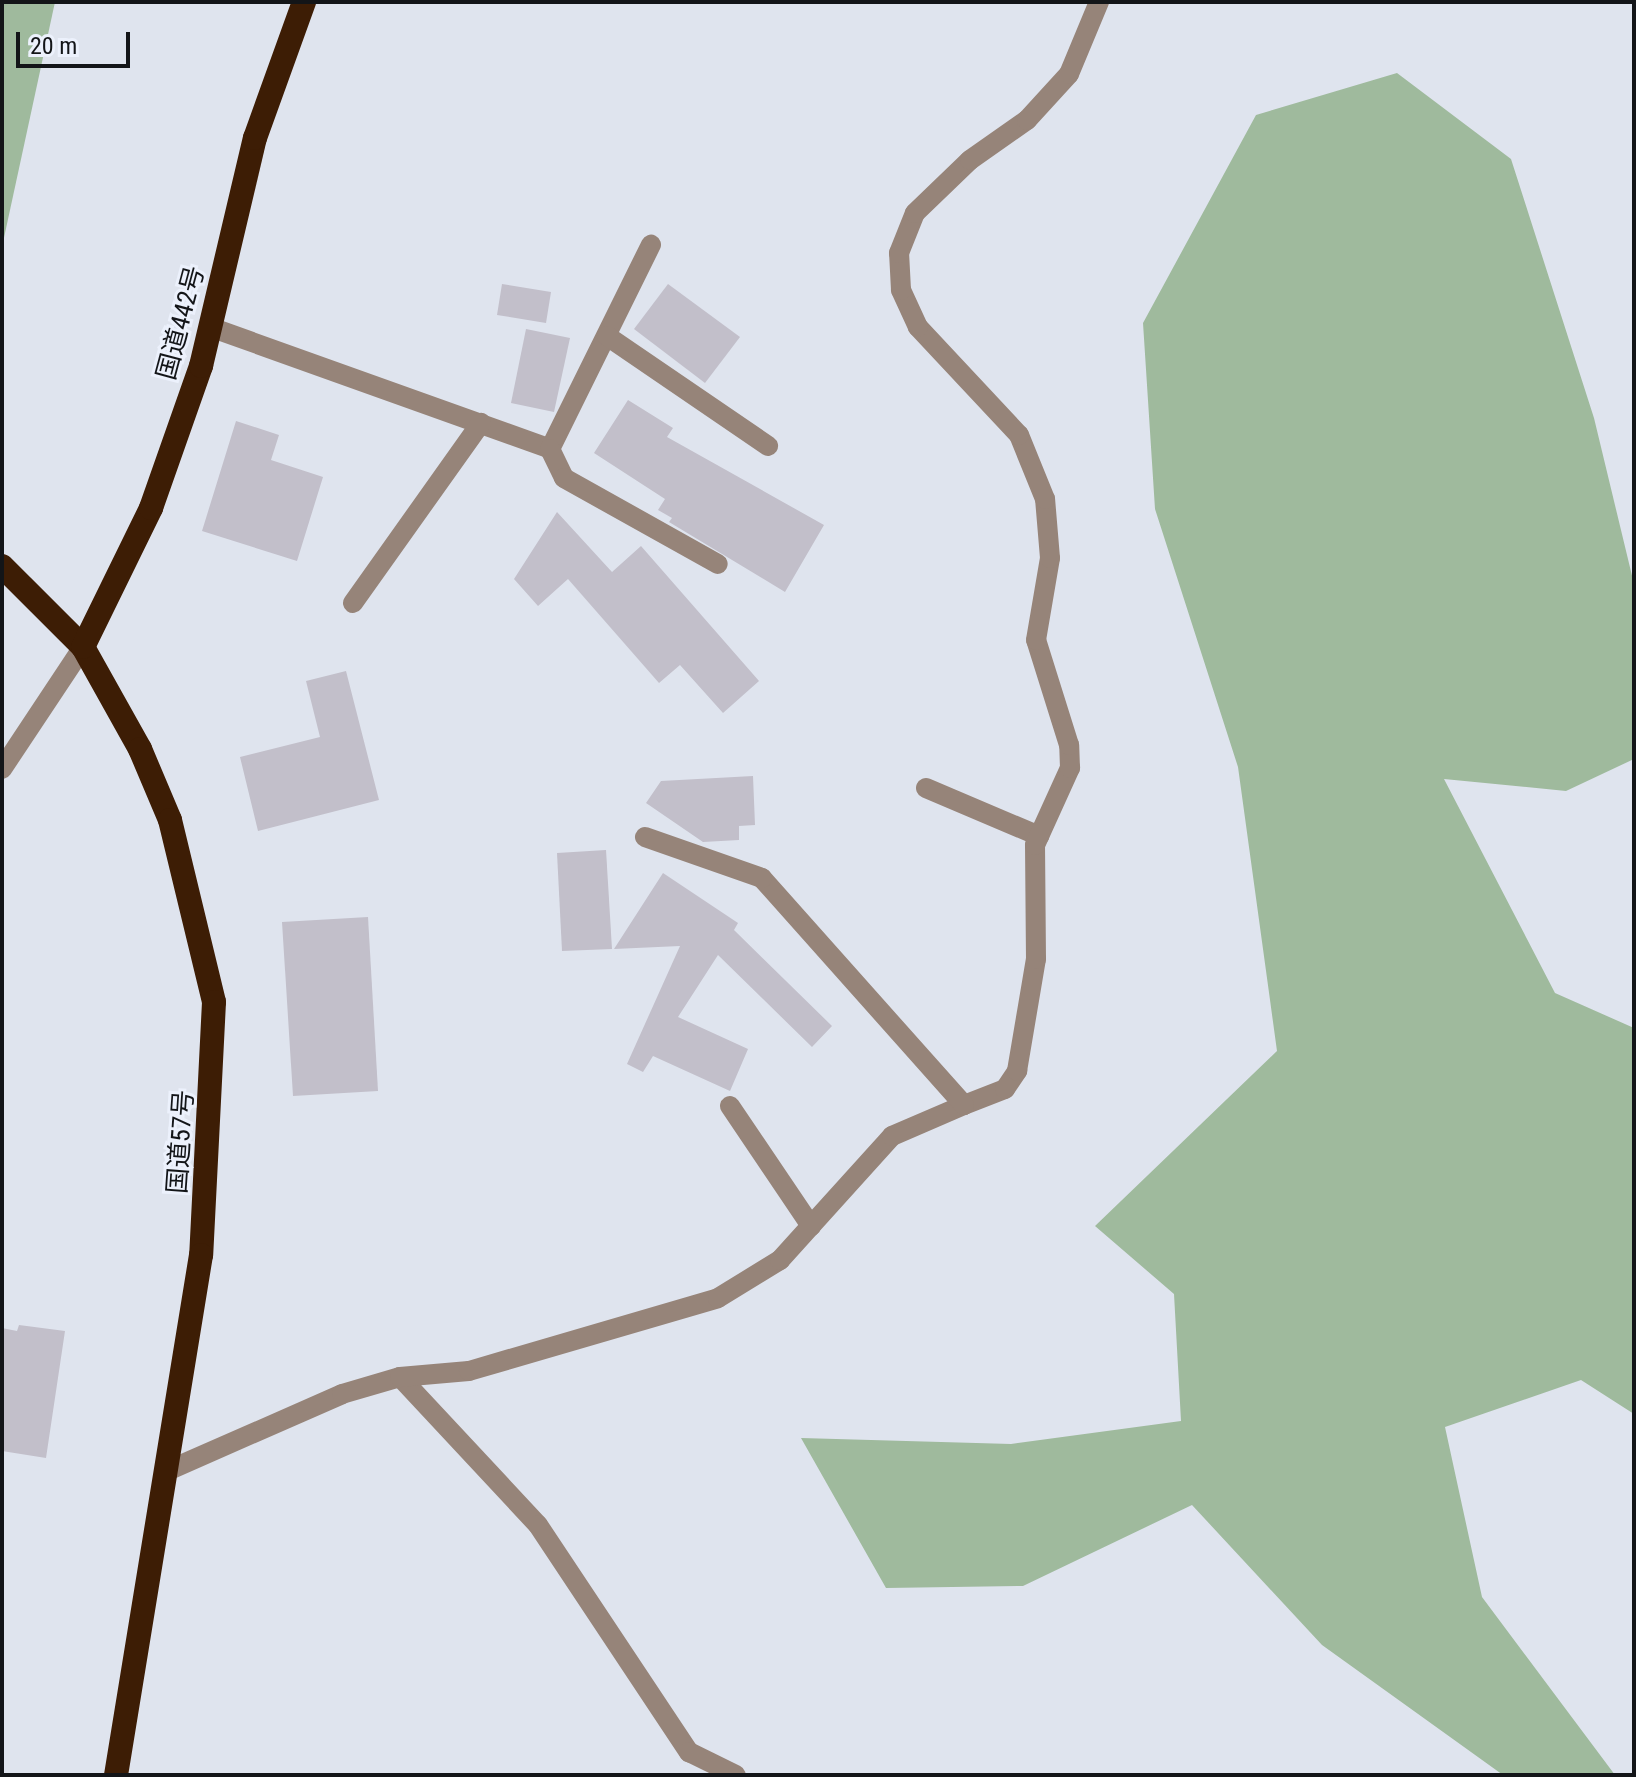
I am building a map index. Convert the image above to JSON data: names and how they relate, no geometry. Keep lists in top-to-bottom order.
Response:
{
  "streets": {
    "highway": ["国道442号", "国道57号"]
  },
  "crossings": [
    ["国道442号", "国道57号"]
  ],
  "scale_bar": "20 m"
}
